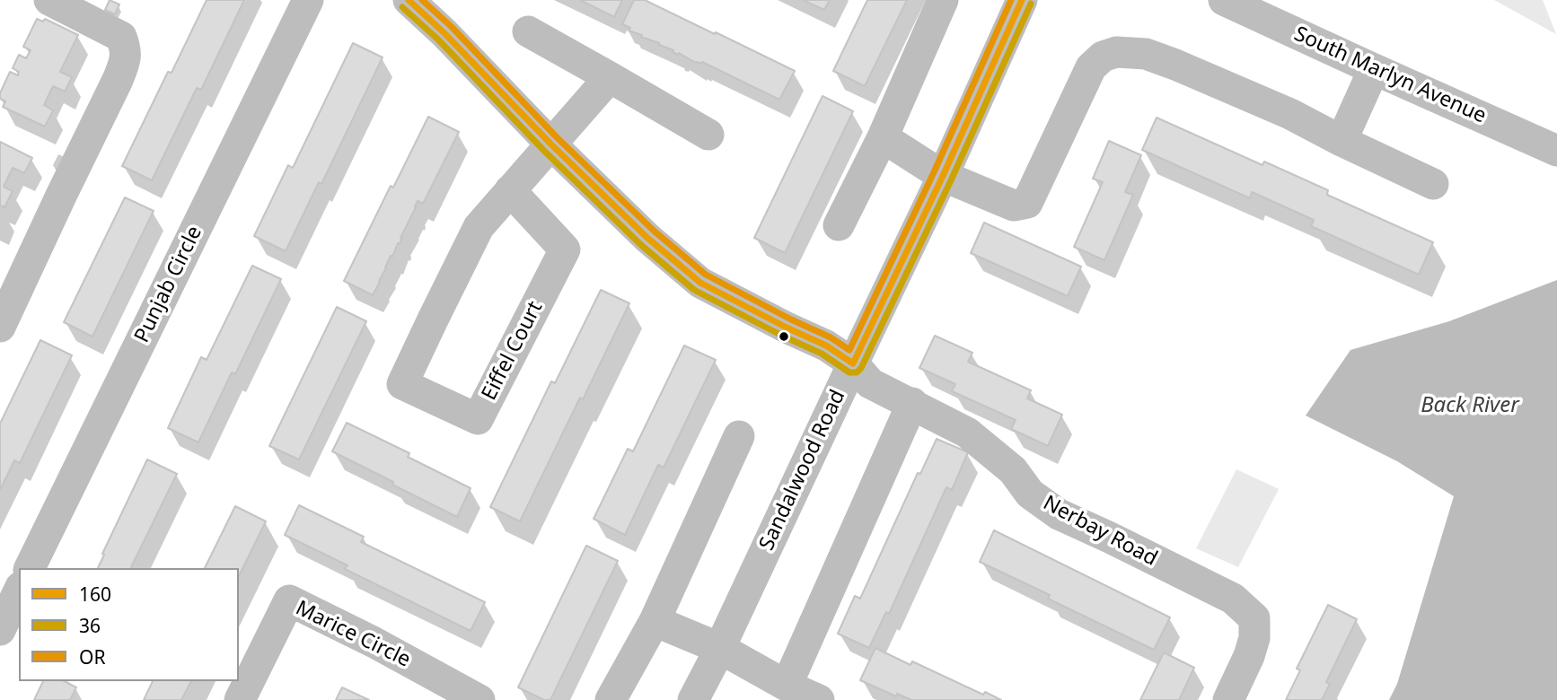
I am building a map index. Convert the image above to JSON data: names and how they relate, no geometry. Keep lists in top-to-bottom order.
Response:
{
  "streets": {
    "street": [
      "South Marlyn Avenue",
      "Punjab Circle",
      "Eiffel Court",
      "Sandalwood Road",
      "Nerbay Road",
      "Marice Circle"
    ]
  },
  "crossings": [
    ["Eiffel Court", "Nerbay Road"],
    ["Sandalwood Road", "Nerbay Road"]
  ],
  "water": ["Back River"],
  "lines": ["transit line 160", "transit line OR", "transit line 36"],
  "legend": ["160", "36", "OR"]
}
